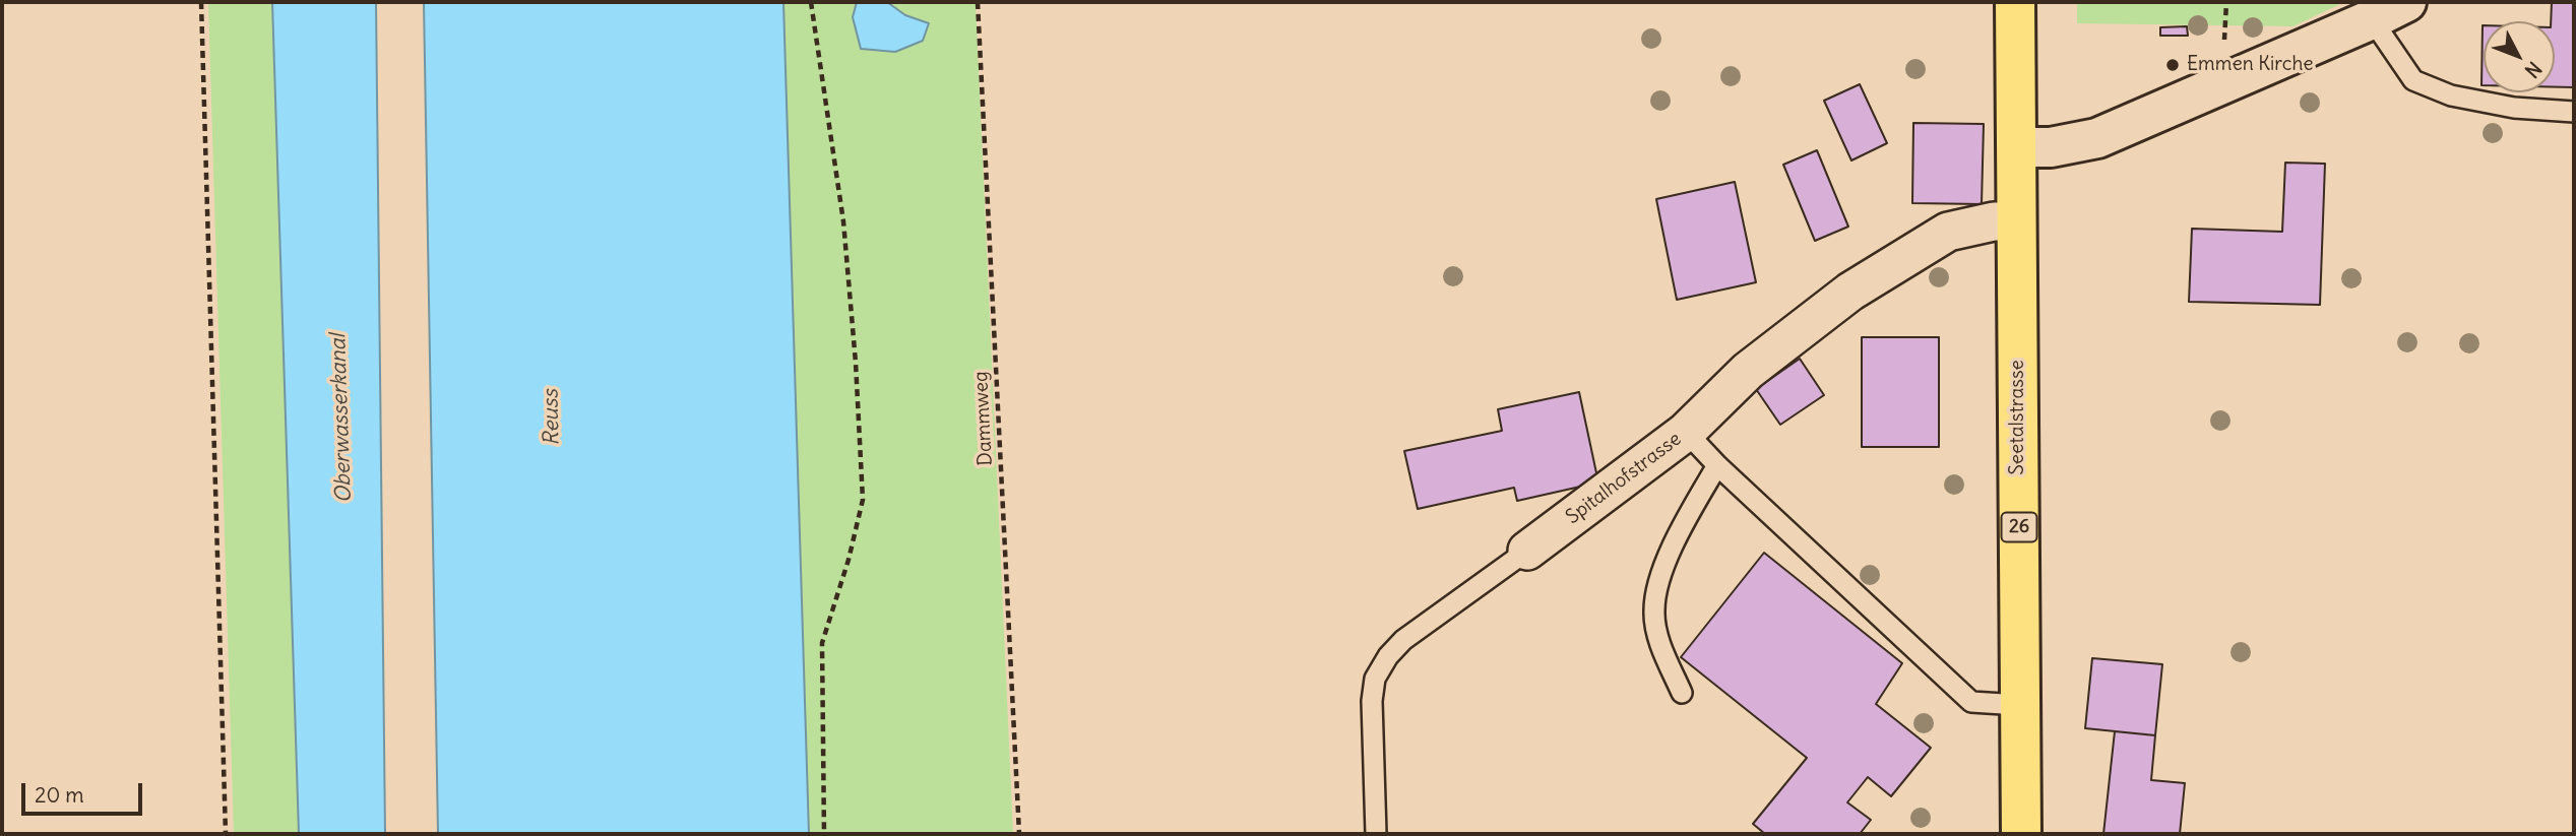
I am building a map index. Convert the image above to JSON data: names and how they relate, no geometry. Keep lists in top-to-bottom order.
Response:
{
  "streets": {
    "main road": ["Seetalstrasse", "26"],
    "street": ["Spitalhofstrasse"],
    "path": ["Dammweg"]
  },
  "crossings": [
    ["Seetalstrasse", "Spitalhofstrasse"]
  ],
  "water": ["Reuss", "Oberwasserkanal"],
  "places": ["Emmen Kirche"],
  "scale_bar": "20 m",
  "north": "bottom right"
}
